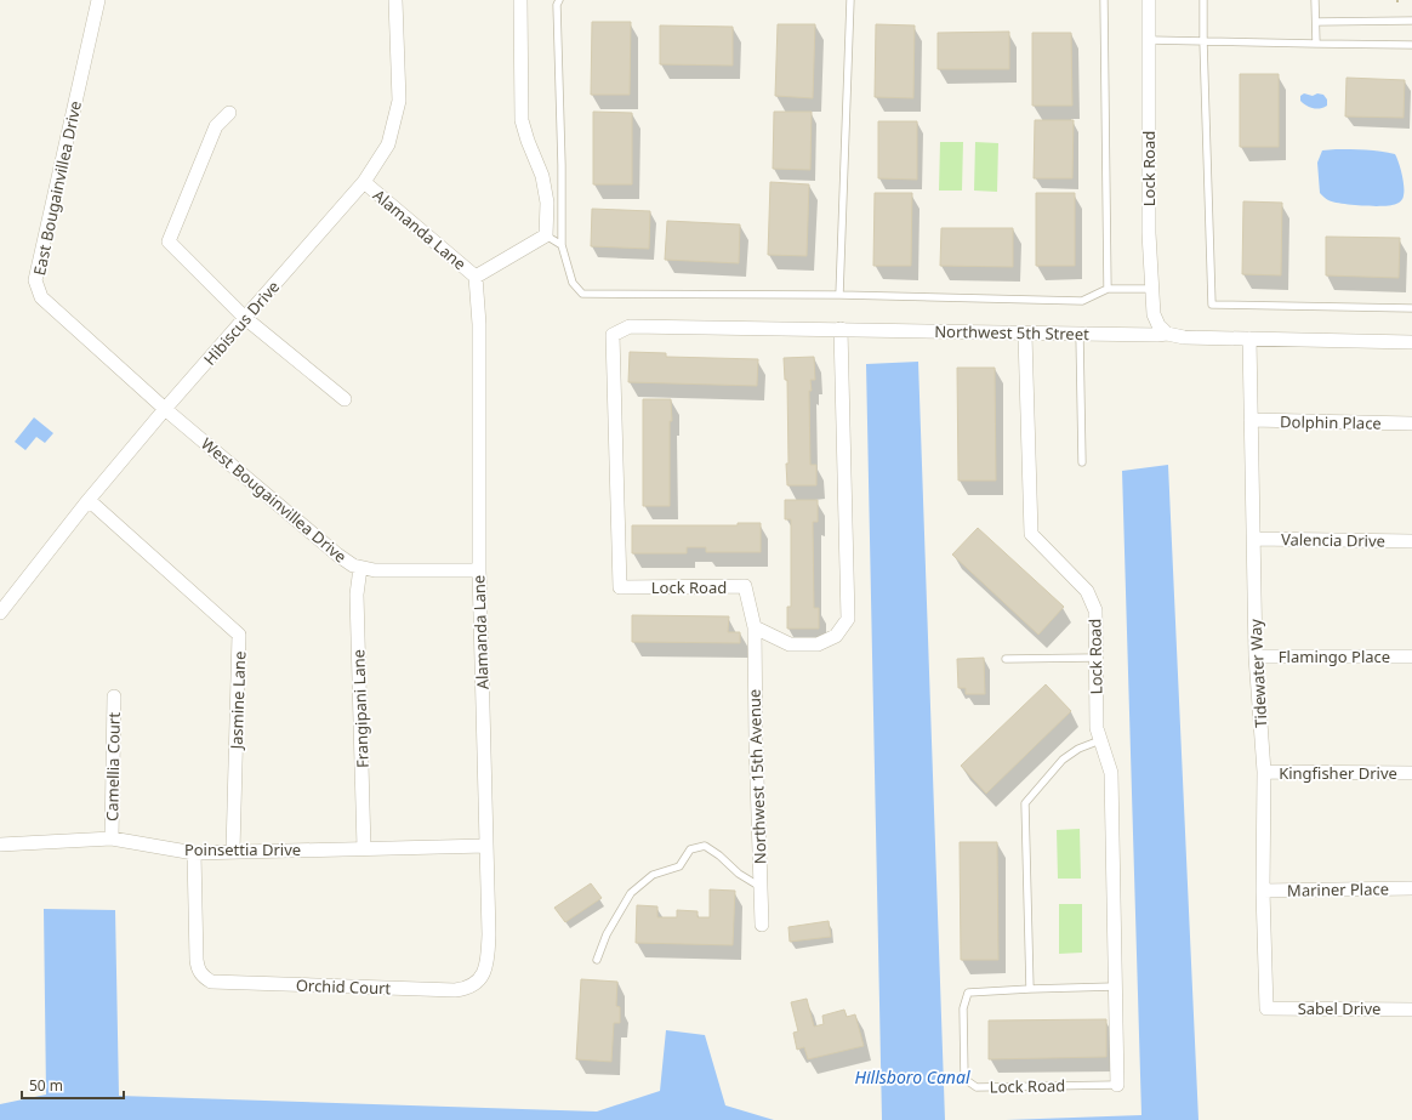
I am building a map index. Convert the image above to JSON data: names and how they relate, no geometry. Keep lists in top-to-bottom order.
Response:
{
  "streets": {
    "street": [
      "Lock Road",
      "East Bougainvillea Drive",
      "Alamanda Lane",
      "Hibiscus Drive",
      "Northwest 5th Street",
      "Dolphin Place",
      "West Bougainvillea Drive",
      "Valencia Drive",
      "Flamingo Place",
      "Tidewater Way",
      "Jasmine Lane",
      "Frangipani Lane",
      "Camellia Court",
      "Kingfisher Drive",
      "Northwest 15th Avenue",
      "Poinsettia Drive",
      "Mariner Place",
      "Orchid Court",
      "Sabel Drive"
    ]
  },
  "crossings": [
    ["Lock Road", "Northwest 5th Street"],
    ["Lock Road", "Northwest 15th Avenue"],
    ["East Bougainvillea Drive", "Hibiscus Drive"],
    ["East Bougainvillea Drive", "West Bougainvillea Drive"],
    ["Alamanda Lane", "Hibiscus Drive"],
    ["Alamanda Lane", "West Bougainvillea Drive"],
    ["Alamanda Lane", "Poinsettia Drive"],
    ["Alamanda Lane", "Orchid Court"],
    ["Hibiscus Drive", "West Bougainvillea Drive"],
    ["Hibiscus Drive", "Jasmine Lane"],
    ["Northwest 5th Street", "Tidewater Way"],
    ["Dolphin Place", "Tidewater Way"],
    ["West Bougainvillea Drive", "Frangipani Lane"],
    ["Valencia Drive", "Tidewater Way"],
    ["Flamingo Place", "Tidewater Way"],
    ["Tidewater Way", "Kingfisher Drive"],
    ["Tidewater Way", "Mariner Place"],
    ["Tidewater Way", "Sabel Drive"],
    ["Jasmine Lane", "Poinsettia Drive"],
    ["Frangipani Lane", "Poinsettia Drive"],
    ["Camellia Court", "Poinsettia Drive"],
    ["Poinsettia Drive", "Orchid Court"]
  ],
  "water": ["Hillsboro Canal"],
  "scale_bar": "50 m"
}
